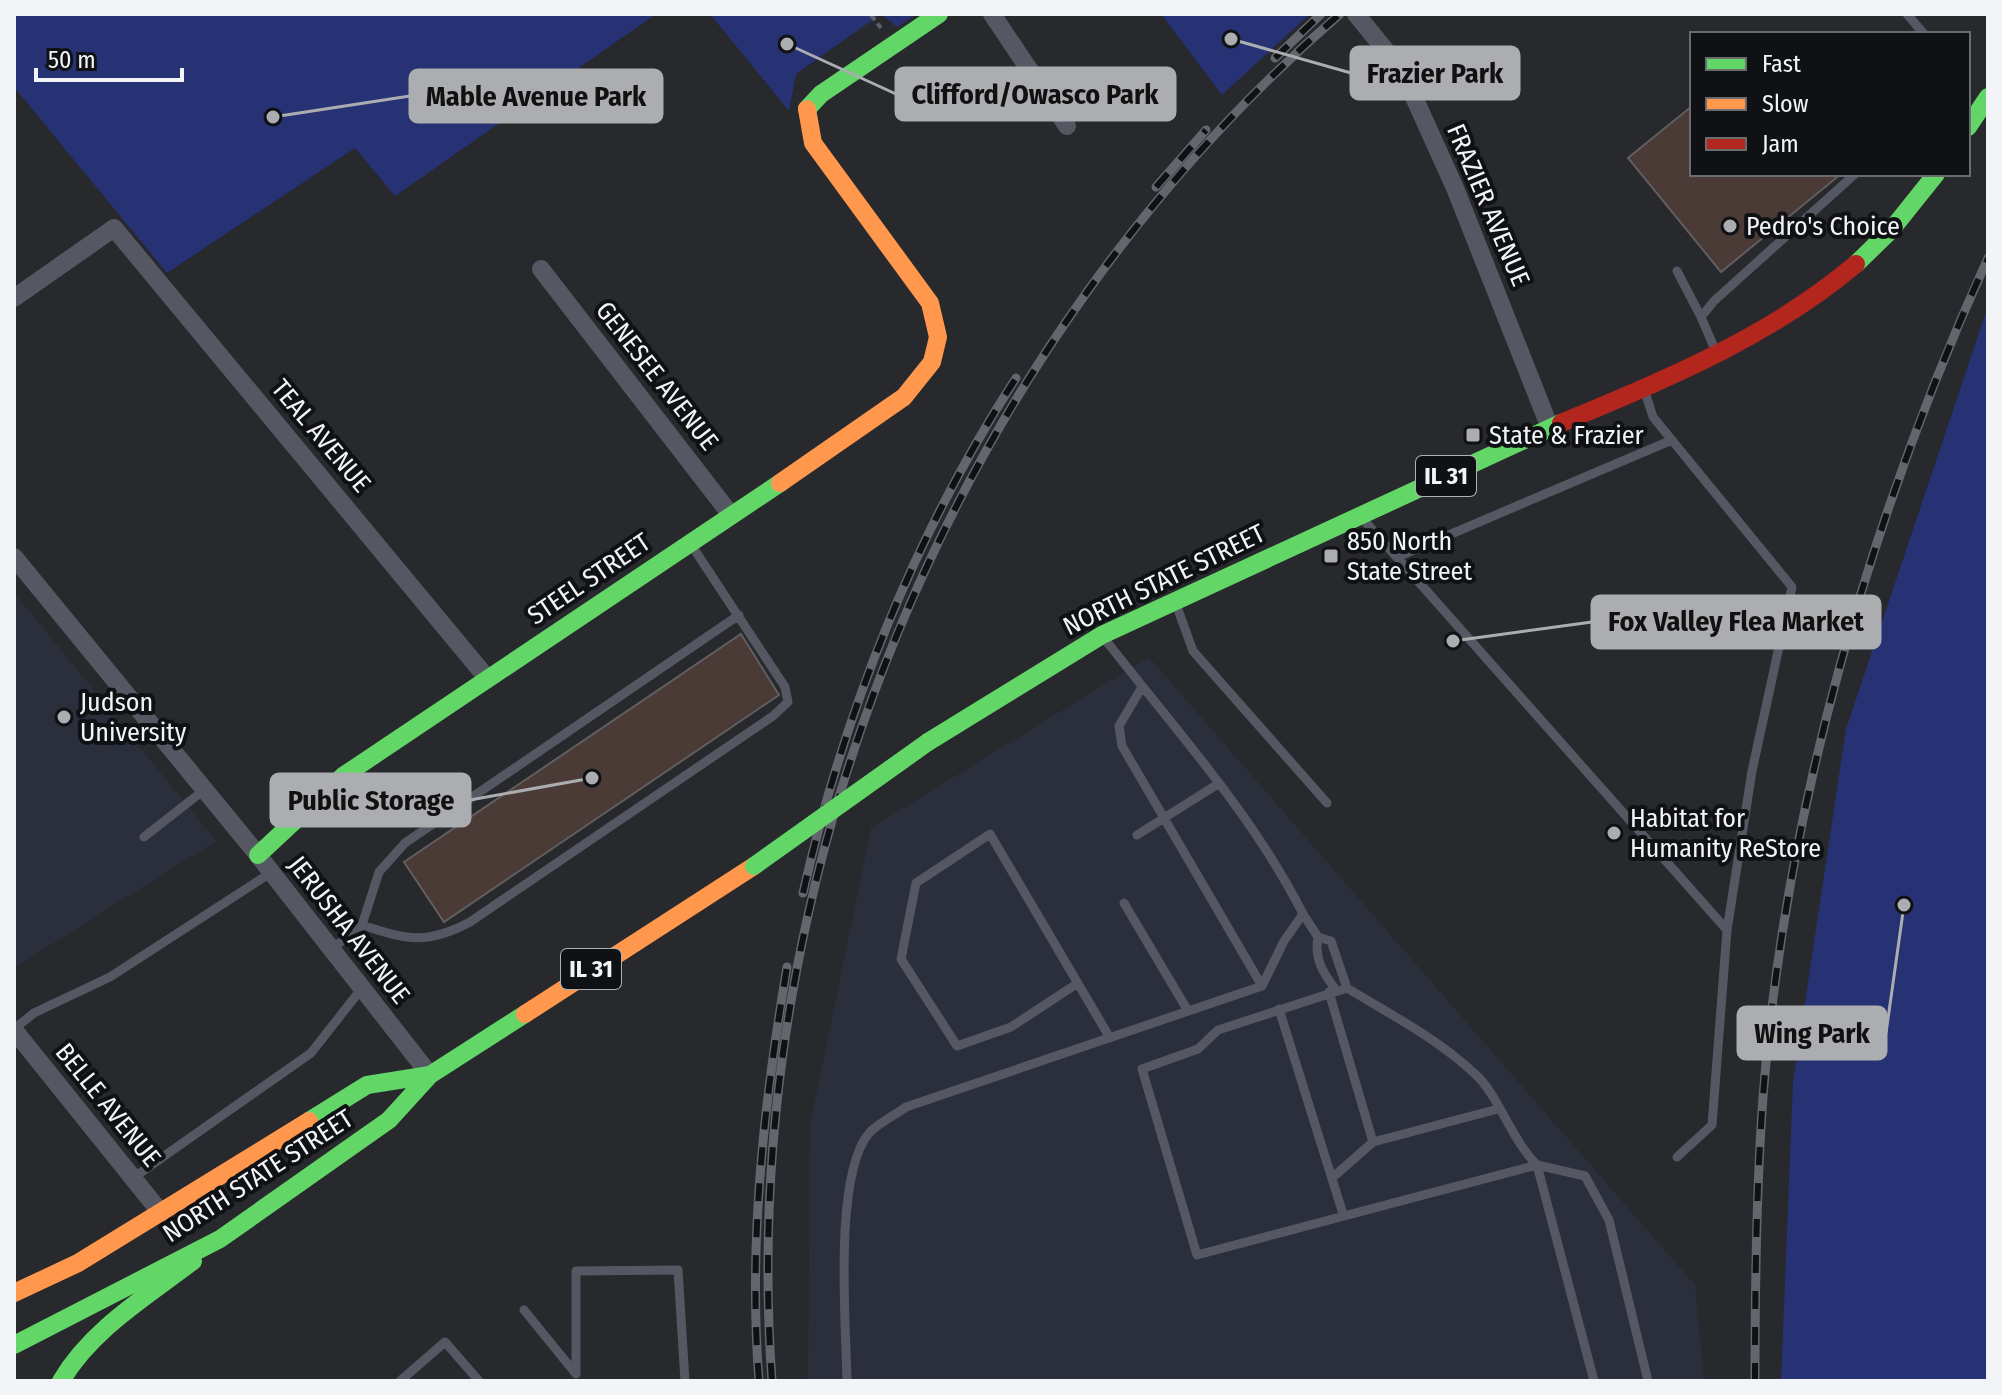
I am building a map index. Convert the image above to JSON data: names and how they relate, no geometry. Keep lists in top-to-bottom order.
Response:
{
  "streets": {
    "main road": ["IL 31", "STEEL STREET", "NORTH STATE STREET"],
    "street": [
      "FRAZIER AVENUE",
      "GENESEE AVENUE",
      "TEAL AVENUE",
      "JERUSHA AVENUE",
      "BELLE AVENUE"
    ]
  },
  "crossings": [
    ["FRAZIER AVENUE", "NORTH STATE STREET"],
    ["GENESEE AVENUE", "STEEL STREET"],
    ["TEAL AVENUE", "STEEL STREET"],
    ["STEEL STREET", "JERUSHA AVENUE"],
    ["NORTH STATE STREET", "JERUSHA AVENUE"],
    ["NORTH STATE STREET", "BELLE AVENUE"]
  ],
  "places": {
    "other": [
      "Frazier Park",
      "Clifford/Owasco Park",
      "Mable Avenue Park",
      "Pedro's Choice",
      "Fox Valley Flea Market",
      "Judson University",
      "Public Storage",
      "Habitat for Humanity ReStore",
      "Wing Park"
    ],
    "transit": ["State & Frazier", "850 North State Street"]
  },
  "legend": ["Fast", "Slow", "Jam"],
  "scale_bar": "50 m"
}
